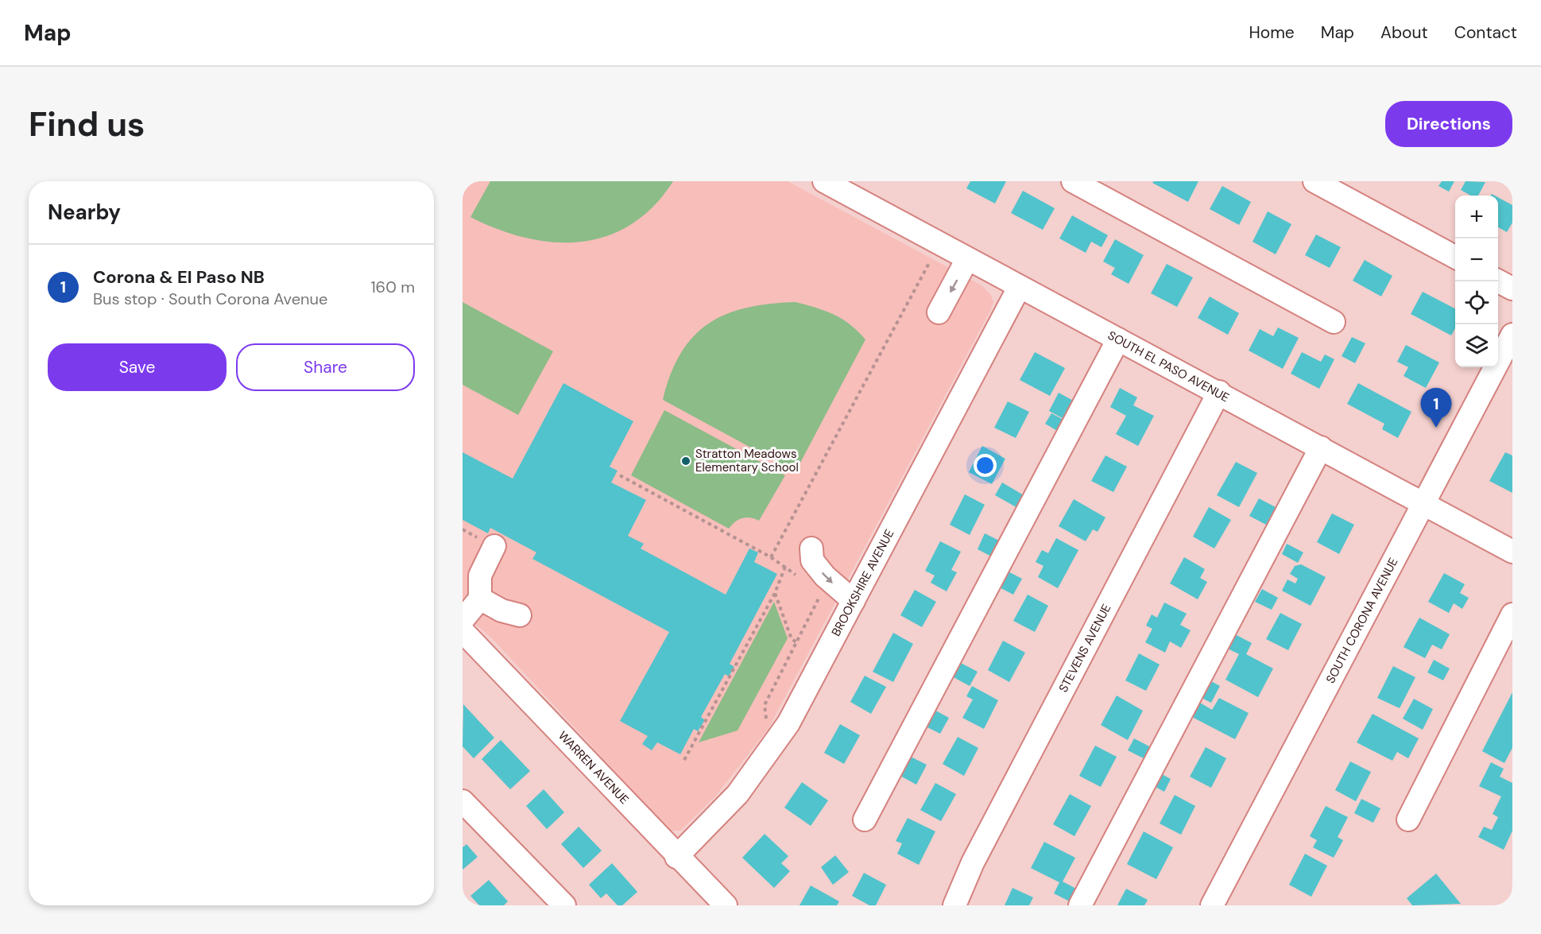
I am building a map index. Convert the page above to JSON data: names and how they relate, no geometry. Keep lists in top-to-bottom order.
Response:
{
  "streets": {
    "street": [
      "SOUTH EL PASO AVENUE",
      "BROOKSHIRE AVENUE",
      "SOUTH CORONA AVENUE",
      "STEVENS AVENUE",
      "WARREN AVENUE"
    ]
  },
  "crossings": [
    ["SOUTH EL PASO AVENUE", "BROOKSHIRE AVENUE"],
    ["SOUTH EL PASO AVENUE", "SOUTH CORONA AVENUE"],
    ["SOUTH EL PASO AVENUE", "STEVENS AVENUE"],
    ["BROOKSHIRE AVENUE", "WARREN AVENUE"]
  ],
  "places": ["Stratton Meadows Elementary School"],
  "page": {
    "header": "Map",
    "nav": [
      "Home",
      "Map",
      "About",
      "Contact"
    ],
    "buttons": [
      "Directions",
      ["Save", "Share"]
    ],
    "title": "Find us",
    "heading": "Nearby",
    "map_buttons": ["+", "−"],
    "list": [
      {
        "mark": "1",
        "name": "Corona & El Paso NB",
        "note": "Bus stop · South Corona Avenue",
        "value": "160 m"
      }
    ],
    "pins": "1"
  }
}
